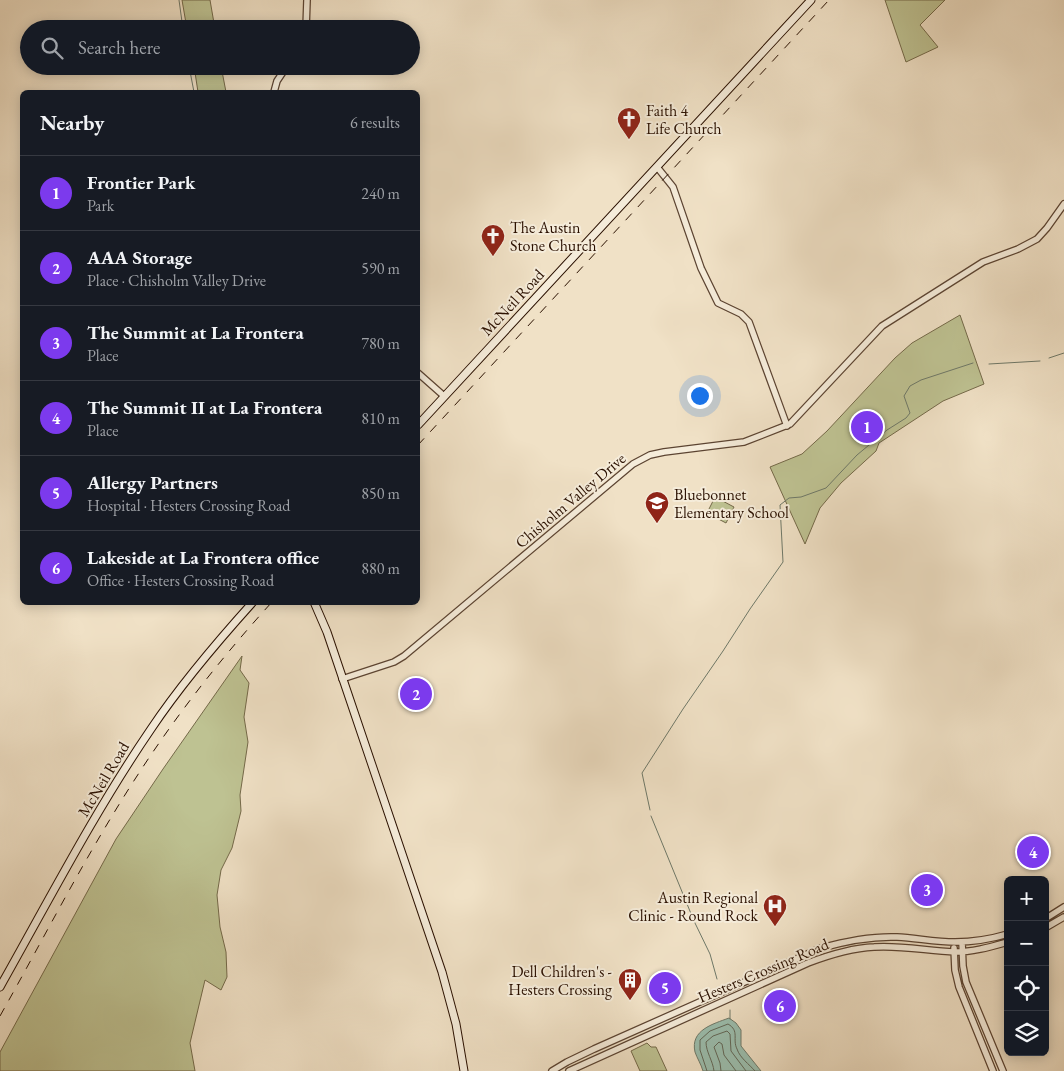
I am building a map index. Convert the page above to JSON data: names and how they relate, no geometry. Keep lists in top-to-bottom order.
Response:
{
  "streets": {
    "main road": ["McNeil Road"],
    "street": ["Chisholm Valley Drive", "Hesters Crossing Road"]
  },
  "places": {
    "church": ["Faith 4 Life Church", "The Austin Stone Church"],
    "school or university": ["Bluebonnet Elementary School"],
    "hospital": ["Austin Regional Clinic - Round Rock"],
    "building": ["Dell Children's - Hesters Crossing"]
  },
  "page": {
    "search": "Search here",
    "heading": ["Nearby", "6 results"],
    "list": [
      {
        "mark": "1",
        "name": "Frontier Park",
        "note": "Park",
        "value": "240 m"
      },
      {
        "mark": "2",
        "name": "AAA Storage",
        "note": "Place · Chisholm Valley Drive",
        "value": "590 m"
      },
      {
        "mark": "3",
        "name": "The Summit at La Frontera",
        "note": "Place",
        "value": "780 m"
      },
      {
        "mark": "4",
        "name": "The Summit II at La Frontera",
        "note": "Place",
        "value": "810 m"
      },
      {
        "mark": "5",
        "name": "Allergy Partners",
        "note": "Hospital · Hesters Crossing Road",
        "value": "850 m"
      },
      {
        "mark": "6",
        "name": "Lakeside at La Frontera office",
        "note": "Office · Hesters Crossing Road",
        "value": "880 m"
      }
    ],
    "pins": [
      "1",
      "2",
      "4",
      "3",
      "5",
      "6"
    ],
    "map_buttons": ["+", "−"]
  }
}
